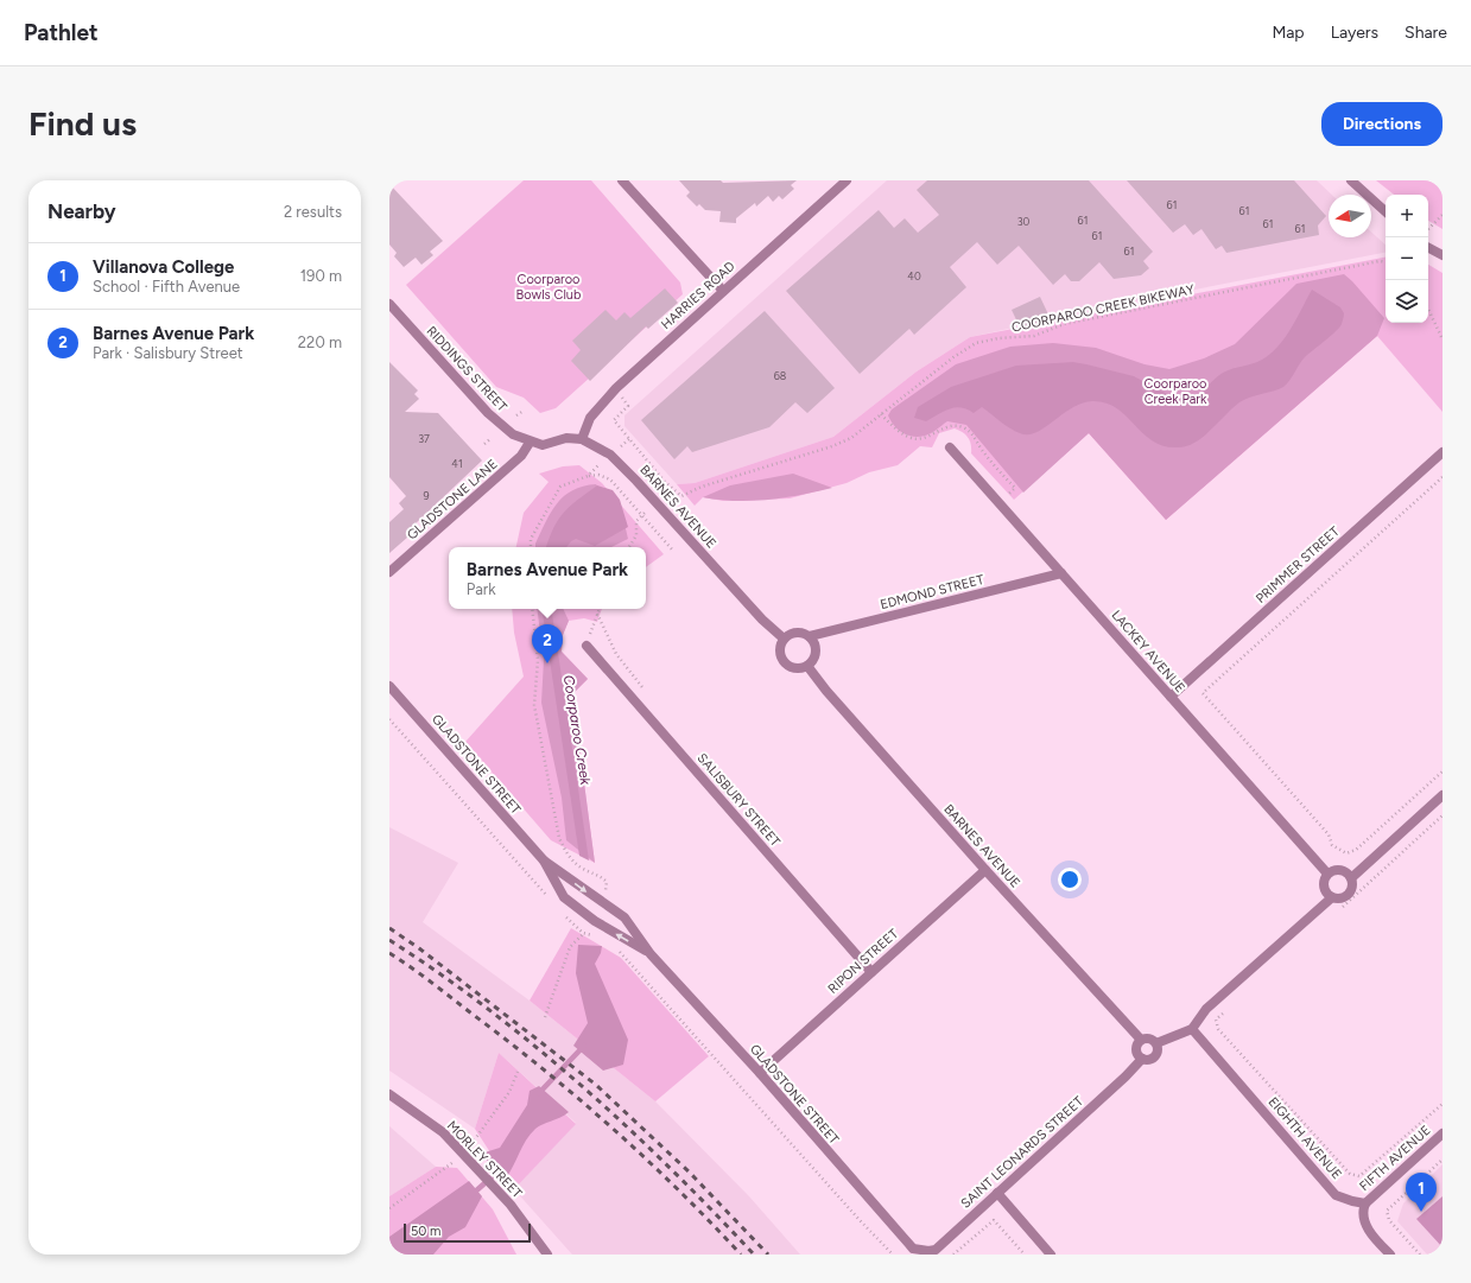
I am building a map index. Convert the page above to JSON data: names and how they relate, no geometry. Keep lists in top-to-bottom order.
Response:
{
  "streets": {
    "street": [
      "HARRIES ROAD",
      "RIDDINGS STREET",
      "GLADSTONE LANE",
      "BARNES AVENUE",
      "PRIMMER STREET",
      "EDMOND STREET",
      "LACKEY AVENUE",
      "GLADSTONE STREET",
      "SALISBURY STREET",
      "RIPON STREET",
      "EIGHTH AVENUE",
      "SAINT LEONARDS STREET",
      "FIFTH AVENUE",
      "MORLEY STREET"
    ],
    "path": ["COORPAROO CREEK BIKEWAY"]
  },
  "crossings": [
    ["HARRIES ROAD", "COORPAROO CREEK BIKEWAY"],
    ["HARRIES ROAD", "BARNES AVENUE"],
    ["RIDDINGS STREET", "GLADSTONE LANE"],
    ["BARNES AVENUE", "EDMOND STREET"],
    ["BARNES AVENUE", "RIPON STREET"],
    ["BARNES AVENUE", "SAINT LEONARDS STREET"],
    ["PRIMMER STREET", "LACKEY AVENUE"],
    ["EDMOND STREET", "LACKEY AVENUE"],
    ["GLADSTONE STREET", "RIPON STREET"],
    ["GLADSTONE STREET", "SAINT LEONARDS STREET"],
    ["SALISBURY STREET", "RIPON STREET"],
    ["EIGHTH AVENUE", "FIFTH AVENUE"]
  ],
  "water": ["Coorparoo Creek"],
  "parks": ["Coorparoo Bowls Club", "Coorparoo Creek Park"],
  "house_numbers": [
    "61",
    "61",
    "61",
    "30",
    "61",
    "61",
    "61",
    "61",
    "40",
    "68",
    "37",
    "41",
    "9"
  ],
  "scale_bar": "50 m",
  "north": "left",
  "page": {
    "header": "Pathlet",
    "nav": ["Map", "Layers", "Share"],
    "buttons": "Directions",
    "title": "Find us",
    "heading": ["Nearby", "2 results"],
    "map_buttons": ["+", "−"],
    "list": [
      {
        "mark": "1",
        "name": "Villanova College",
        "note": "School · Fifth Avenue",
        "value": "190 m"
      },
      {
        "mark": "2",
        "name": "Barnes Avenue Park",
        "note": "Park · Salisbury Street",
        "value": "220 m"
      }
    ],
    "popup": ["Barnes Avenue Park", "Park"],
    "pins": ["2", "1"],
    "scale": "50 m"
  }
}
